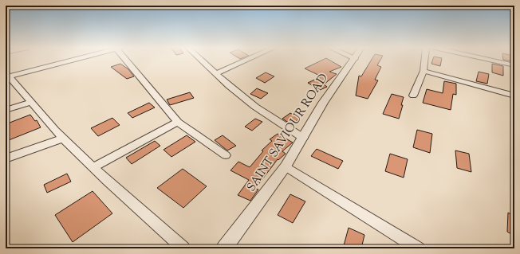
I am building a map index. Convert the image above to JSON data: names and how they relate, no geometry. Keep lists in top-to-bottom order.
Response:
{
  "streets": {
    "street": ["SAINT SAVIOUR ROAD"]
  }
}
